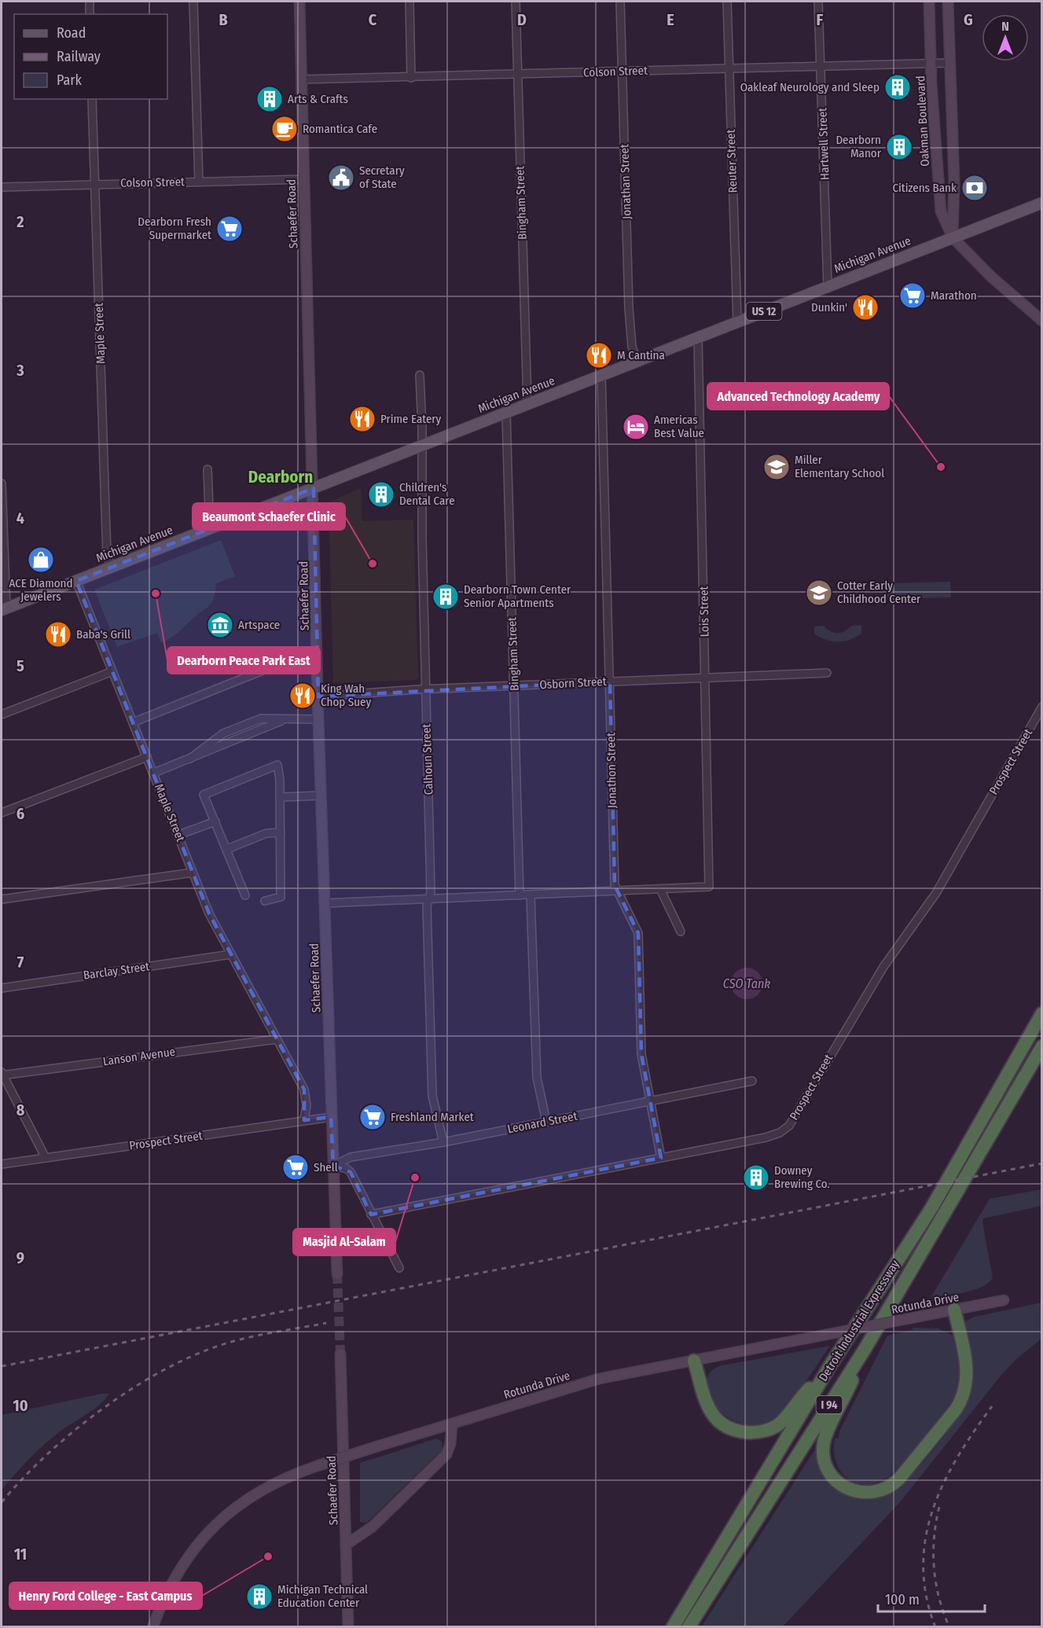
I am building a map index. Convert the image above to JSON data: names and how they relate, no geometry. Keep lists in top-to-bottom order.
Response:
{
  "streets": {
    "highway": ["Detroit Industrial Expressway", "I 94"],
    "main road": [
      "Oakman Boulevard",
      "Schaefer Road",
      "Michigan Avenue",
      "US 12",
      "Rotunda Drive"
    ],
    "street": [
      "Colson Street",
      "Hartwell Street",
      "Reuter Street",
      "Jonathan Street",
      "Bingham Street",
      "Maple Street",
      "Lois Street",
      "Osborn Street",
      "Calhoun Street",
      "Prospect Street",
      "Jonathon Street",
      "Barclay Street",
      "Lanson Avenue",
      "Leonard Street"
    ]
  },
  "crossings": [
    ["Colson Street", "Oakman Boulevard"],
    ["Colson Street", "Hartwell Street"],
    ["Colson Street", "Reuter Street"],
    ["Colson Street", "Jonathan Street"],
    ["Colson Street", "Bingham Street"],
    ["Colson Street", "Schaefer Road"],
    ["Colson Street", "Maple Street"],
    ["Oakman Boulevard", "Michigan Avenue"],
    ["Hartwell Street", "Michigan Avenue"],
    ["Reuter Street", "Michigan Avenue"],
    ["Jonathan Street", "Michigan Avenue"],
    ["Bingham Street", "Michigan Avenue"],
    ["Bingham Street", "Osborn Street"],
    ["Schaefer Road", "Michigan Avenue"],
    ["Schaefer Road", "Osborn Street"],
    ["Schaefer Road", "Prospect Street"],
    ["Schaefer Road", "Leonard Street"],
    ["Michigan Avenue", "Maple Street"],
    ["Michigan Avenue", "Lois Street"],
    ["Michigan Avenue", "Calhoun Street"],
    ["Michigan Avenue", "Jonathon Street"],
    ["Maple Street", "Prospect Street"],
    ["Maple Street", "Barclay Street"],
    ["Maple Street", "Lanson Avenue"],
    ["Lois Street", "Osborn Street"],
    ["Osborn Street", "Calhoun Street"],
    ["Osborn Street", "Jonathon Street"],
    ["Calhoun Street", "Leonard Street"],
    ["Prospect Street", "Jonathon Street"],
    ["Jonathon Street", "Leonard Street"]
  ],
  "districts": ["Dearborn"],
  "water": ["CSO Tank"],
  "places": {
    "building": [
      "Oakleaf Neurology and Sleep",
      "Arts & Crafts",
      "Dearborn Manor",
      "Children's Dental Care",
      "Dearborn Town Center Senior Apartments",
      "Downey Brewing Co.",
      "Michigan Technical Education Center"
    ],
    "cafe": ["Romantica Cafe"],
    "public building": ["Secretary of State"],
    "bank": ["Citizens Bank"],
    "supermarket": [
      "Dearborn Fresh Supermarket",
      "Marathon",
      "Freshland Market",
      "Shell"
    ],
    "restaurant": [
      "Dunkin'",
      "M Cantina",
      "Prime Eatery",
      "Baba's Grill",
      "King Wah Chop Suey"
    ],
    "hotel": ["Americas Best Value"],
    "school or university": ["Miller Elementary School", "Cotter Early Childhood Center"],
    "other": [
      "Advanced Technology Academy",
      "Beaumont Schaefer Clinic",
      "Dearborn Peace Park East",
      "Masjid Al-Salam",
      "Henry Ford College - East Campus"
    ],
    "shop": ["ACE Diamond Jewelers"],
    "museum": ["Artspace"]
  },
  "legend": ["Road", "Railway", "Park"],
  "scale_bar": "100 m",
  "north": "top",
  "grid": {
    "columns": [
      "B",
      "C",
      "D",
      "E",
      "F",
      "G"
    ],
    "rows": [
      "2",
      "3",
      "4",
      "5",
      "6",
      "7",
      "8",
      "9",
      "10",
      "11"
    ]
  }
}
